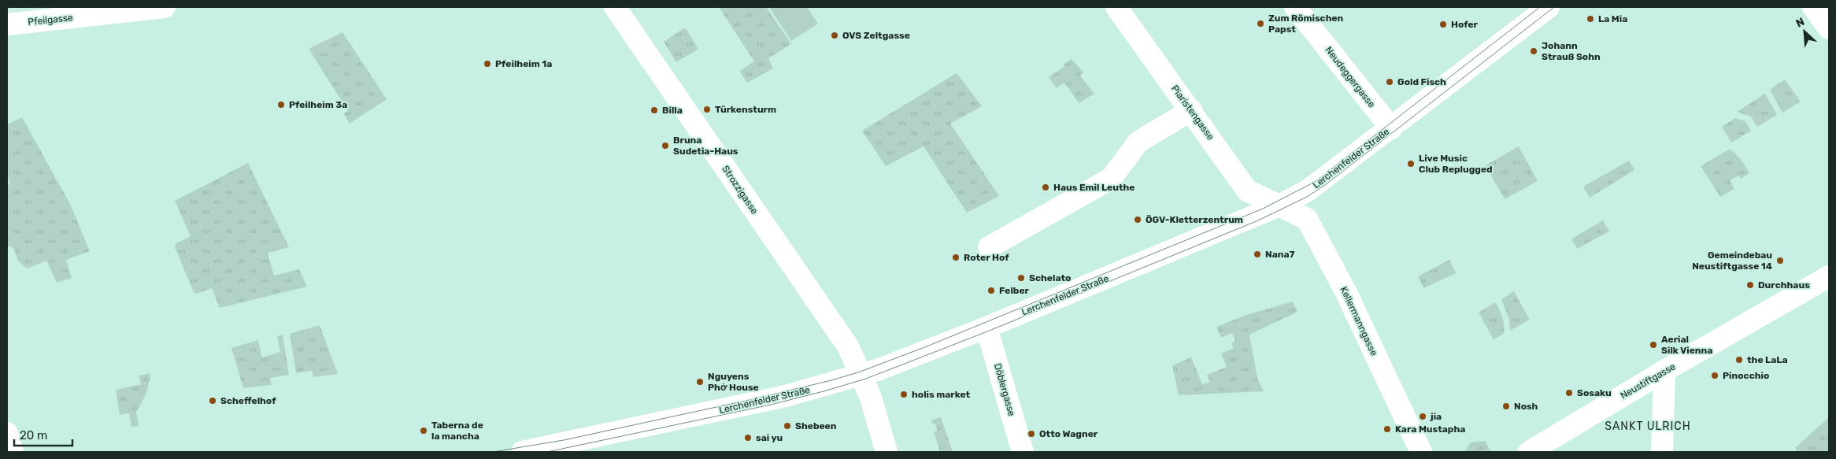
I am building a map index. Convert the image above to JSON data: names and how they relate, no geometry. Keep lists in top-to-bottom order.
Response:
{
  "streets": {
    "street": [
      "Pfeilgasse",
      "Neudeggergasse",
      "Piaristengasse",
      "Lerchenfelder Straße",
      "Strozzigasse",
      "Kellermanngasse",
      "Neustiftgasse",
      "Döblergasse"
    ]
  },
  "crossings": [
    ["Neudeggergasse", "Lerchenfelder Straße"],
    ["Piaristengasse", "Lerchenfelder Straße"],
    ["Piaristengasse", "Kellermanngasse"],
    ["Lerchenfelder Straße", "Strozzigasse"],
    ["Lerchenfelder Straße", "Kellermanngasse"],
    ["Lerchenfelder Straße", "Döblergasse"]
  ],
  "districts": ["SANKT ULRICH"],
  "places": [
    "La Mia",
    "Zum Römischen Papst",
    "Hofer",
    "OVS Zeltgasse",
    "Johann Strauß Sohn",
    "Pfeilheim 1a",
    "Gold Fisch",
    "Pfeilheim 3a",
    "Türkensturm",
    "Billa",
    "Bruna Sudetia-Haus",
    "Live Music Club Replugged",
    "Haus Emil Leuthe",
    "ÖGV-Kletterzentrum",
    "Nana7",
    "Roter Hof",
    "Gemeindebau Neustiftgasse 14",
    "Schelato",
    "Durchhaus",
    "Felber",
    "Aerial Silk Vienna",
    "the LaLa",
    "Pinocchio",
    "Nguyens Phở House",
    "Sosaku",
    "holis market",
    "Scheffelhof",
    "Nosh",
    "jia",
    "Shebeen",
    "Kara Mustapha",
    "Taberna de la mancha",
    "Otto Wagner",
    "sai yu"
  ],
  "scale_bar": "20 m",
  "north": "top left"
}
